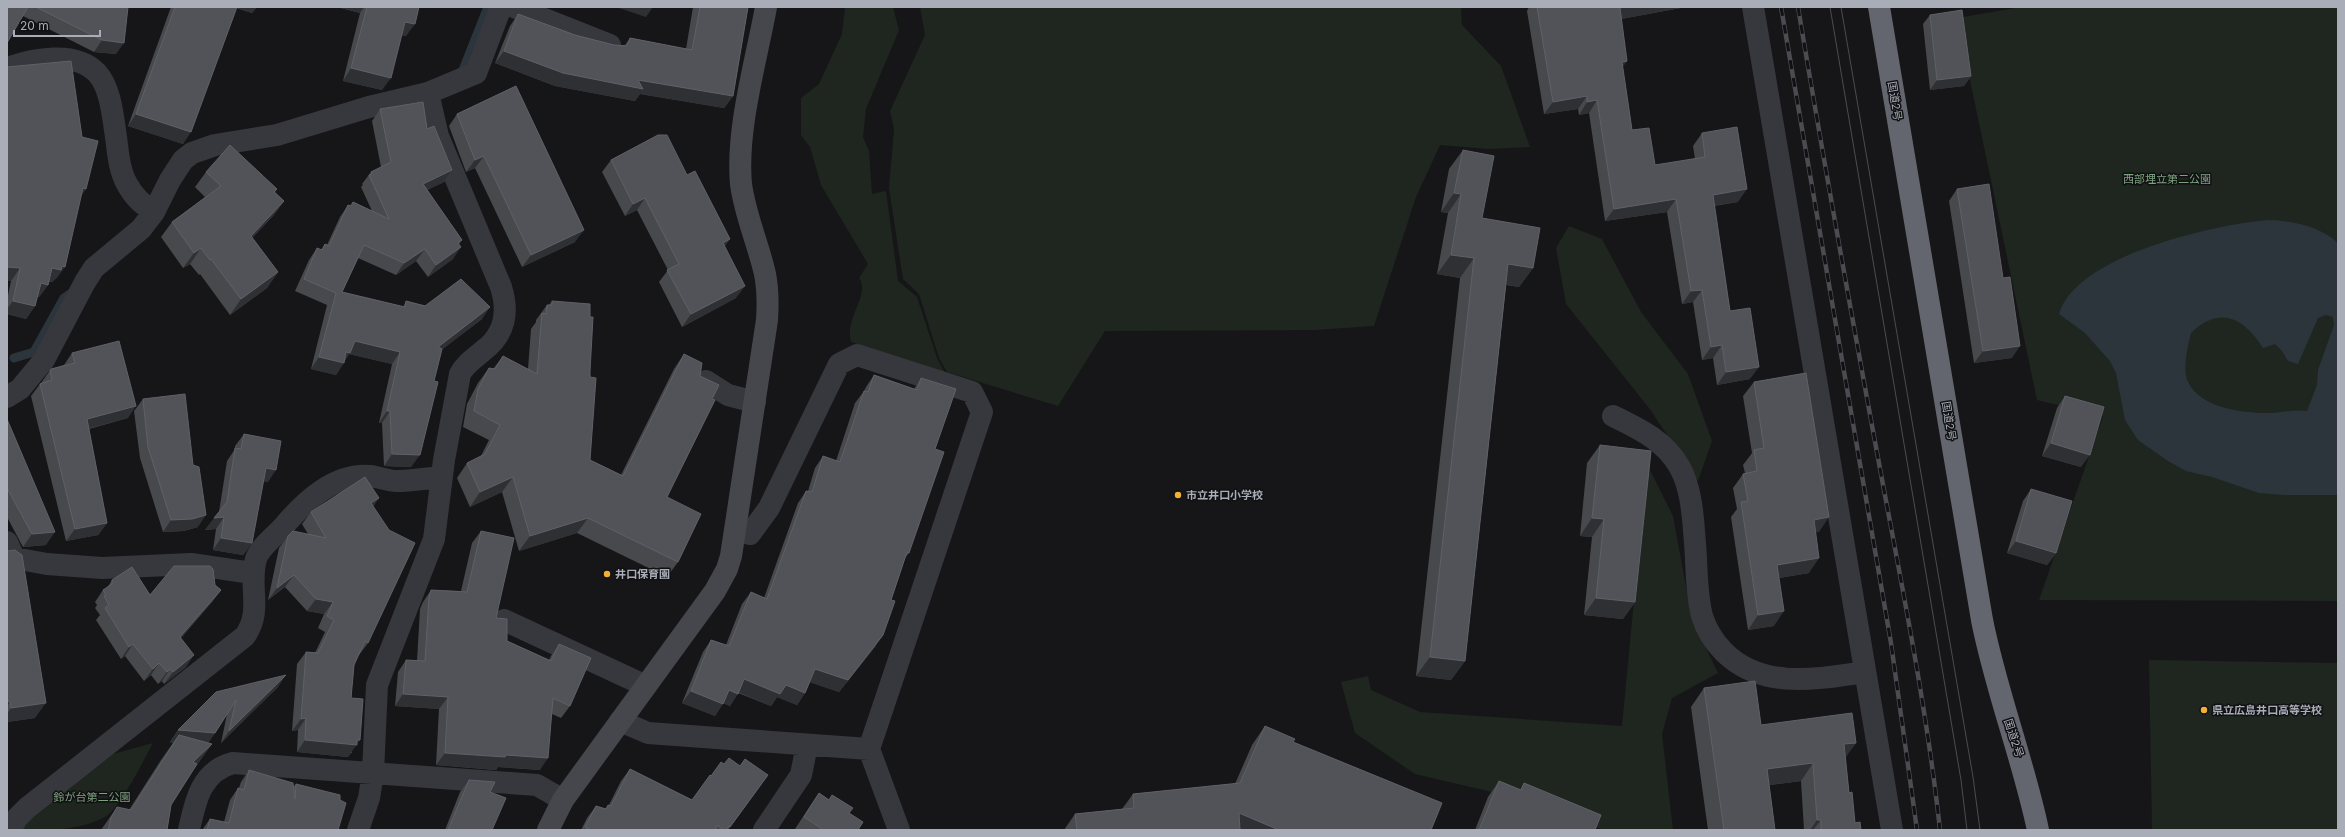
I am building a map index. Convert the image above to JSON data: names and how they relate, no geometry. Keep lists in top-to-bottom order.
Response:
{
  "streets": {
    "highway": ["国道2号"]
  },
  "parks": ["西部埋立第二公園", "鈴が台第二公園"],
  "places": ["市立井口小学校", "井口保育園", "県立広島井口高等学校"],
  "scale_bar": "20 m"
}
